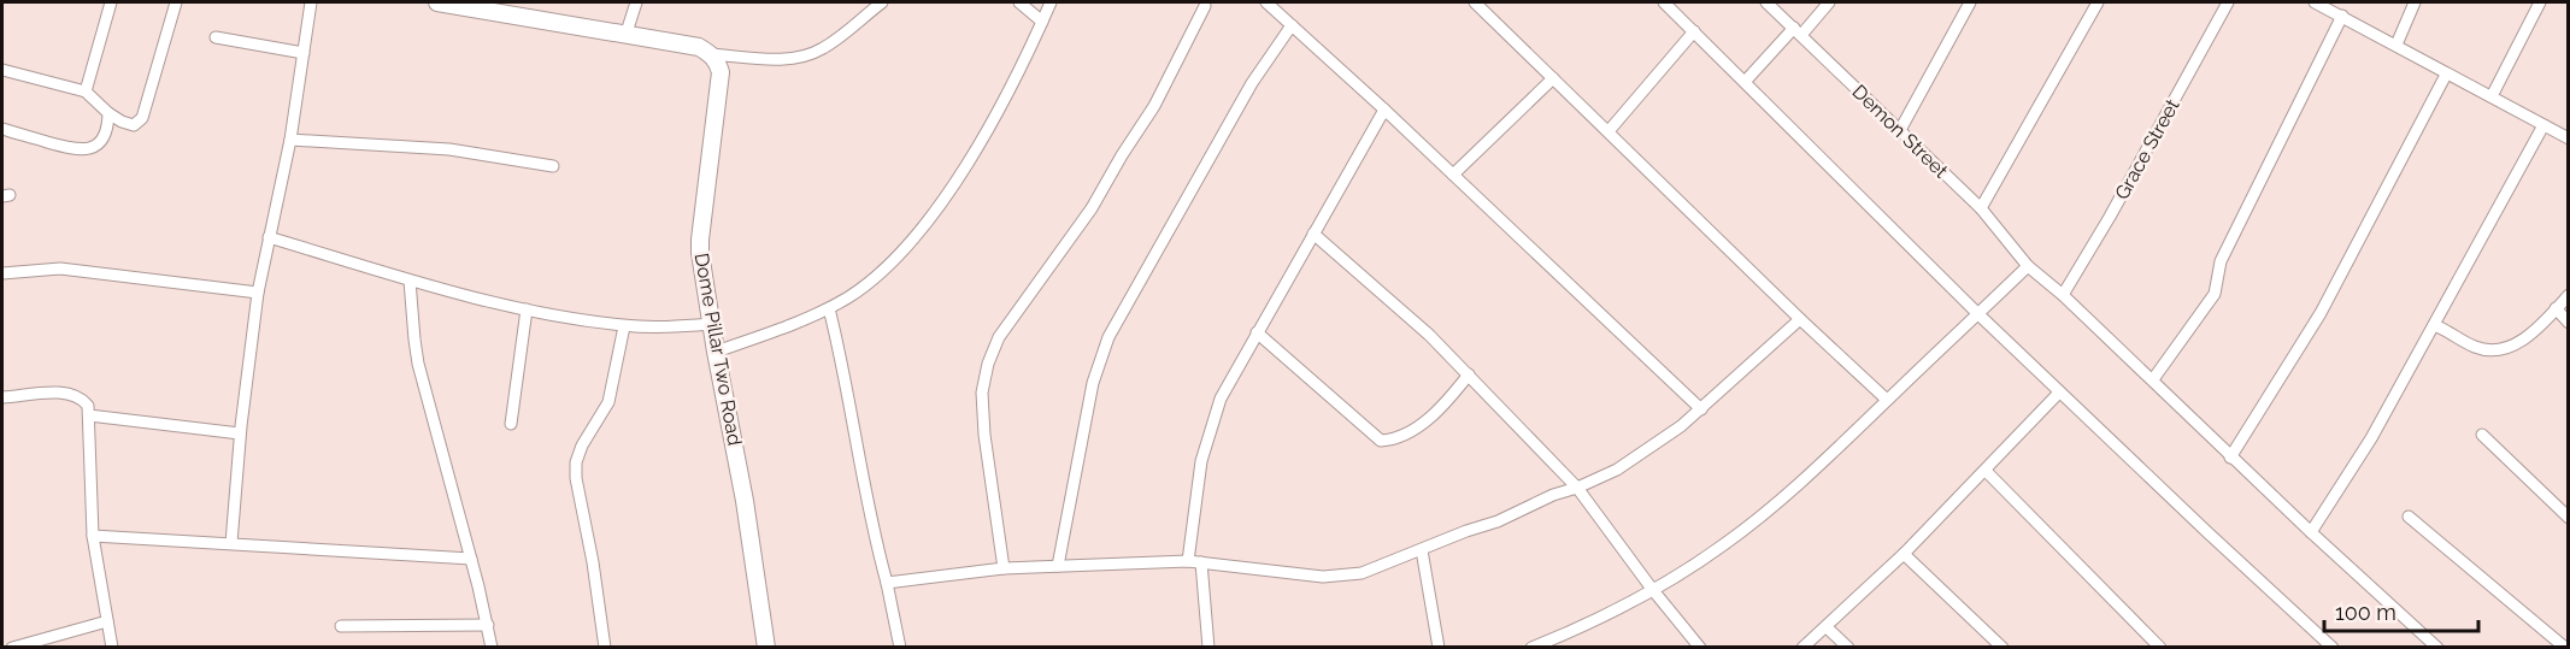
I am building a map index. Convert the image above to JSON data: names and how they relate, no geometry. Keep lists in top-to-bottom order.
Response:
{
  "streets": {
    "street": ["Demon Street", "Grace Street", "Dome Pillar Two Road"]
  },
  "crossings": [
    ["Demon Street", "Grace Street"]
  ],
  "scale_bar": "100 m"
}
